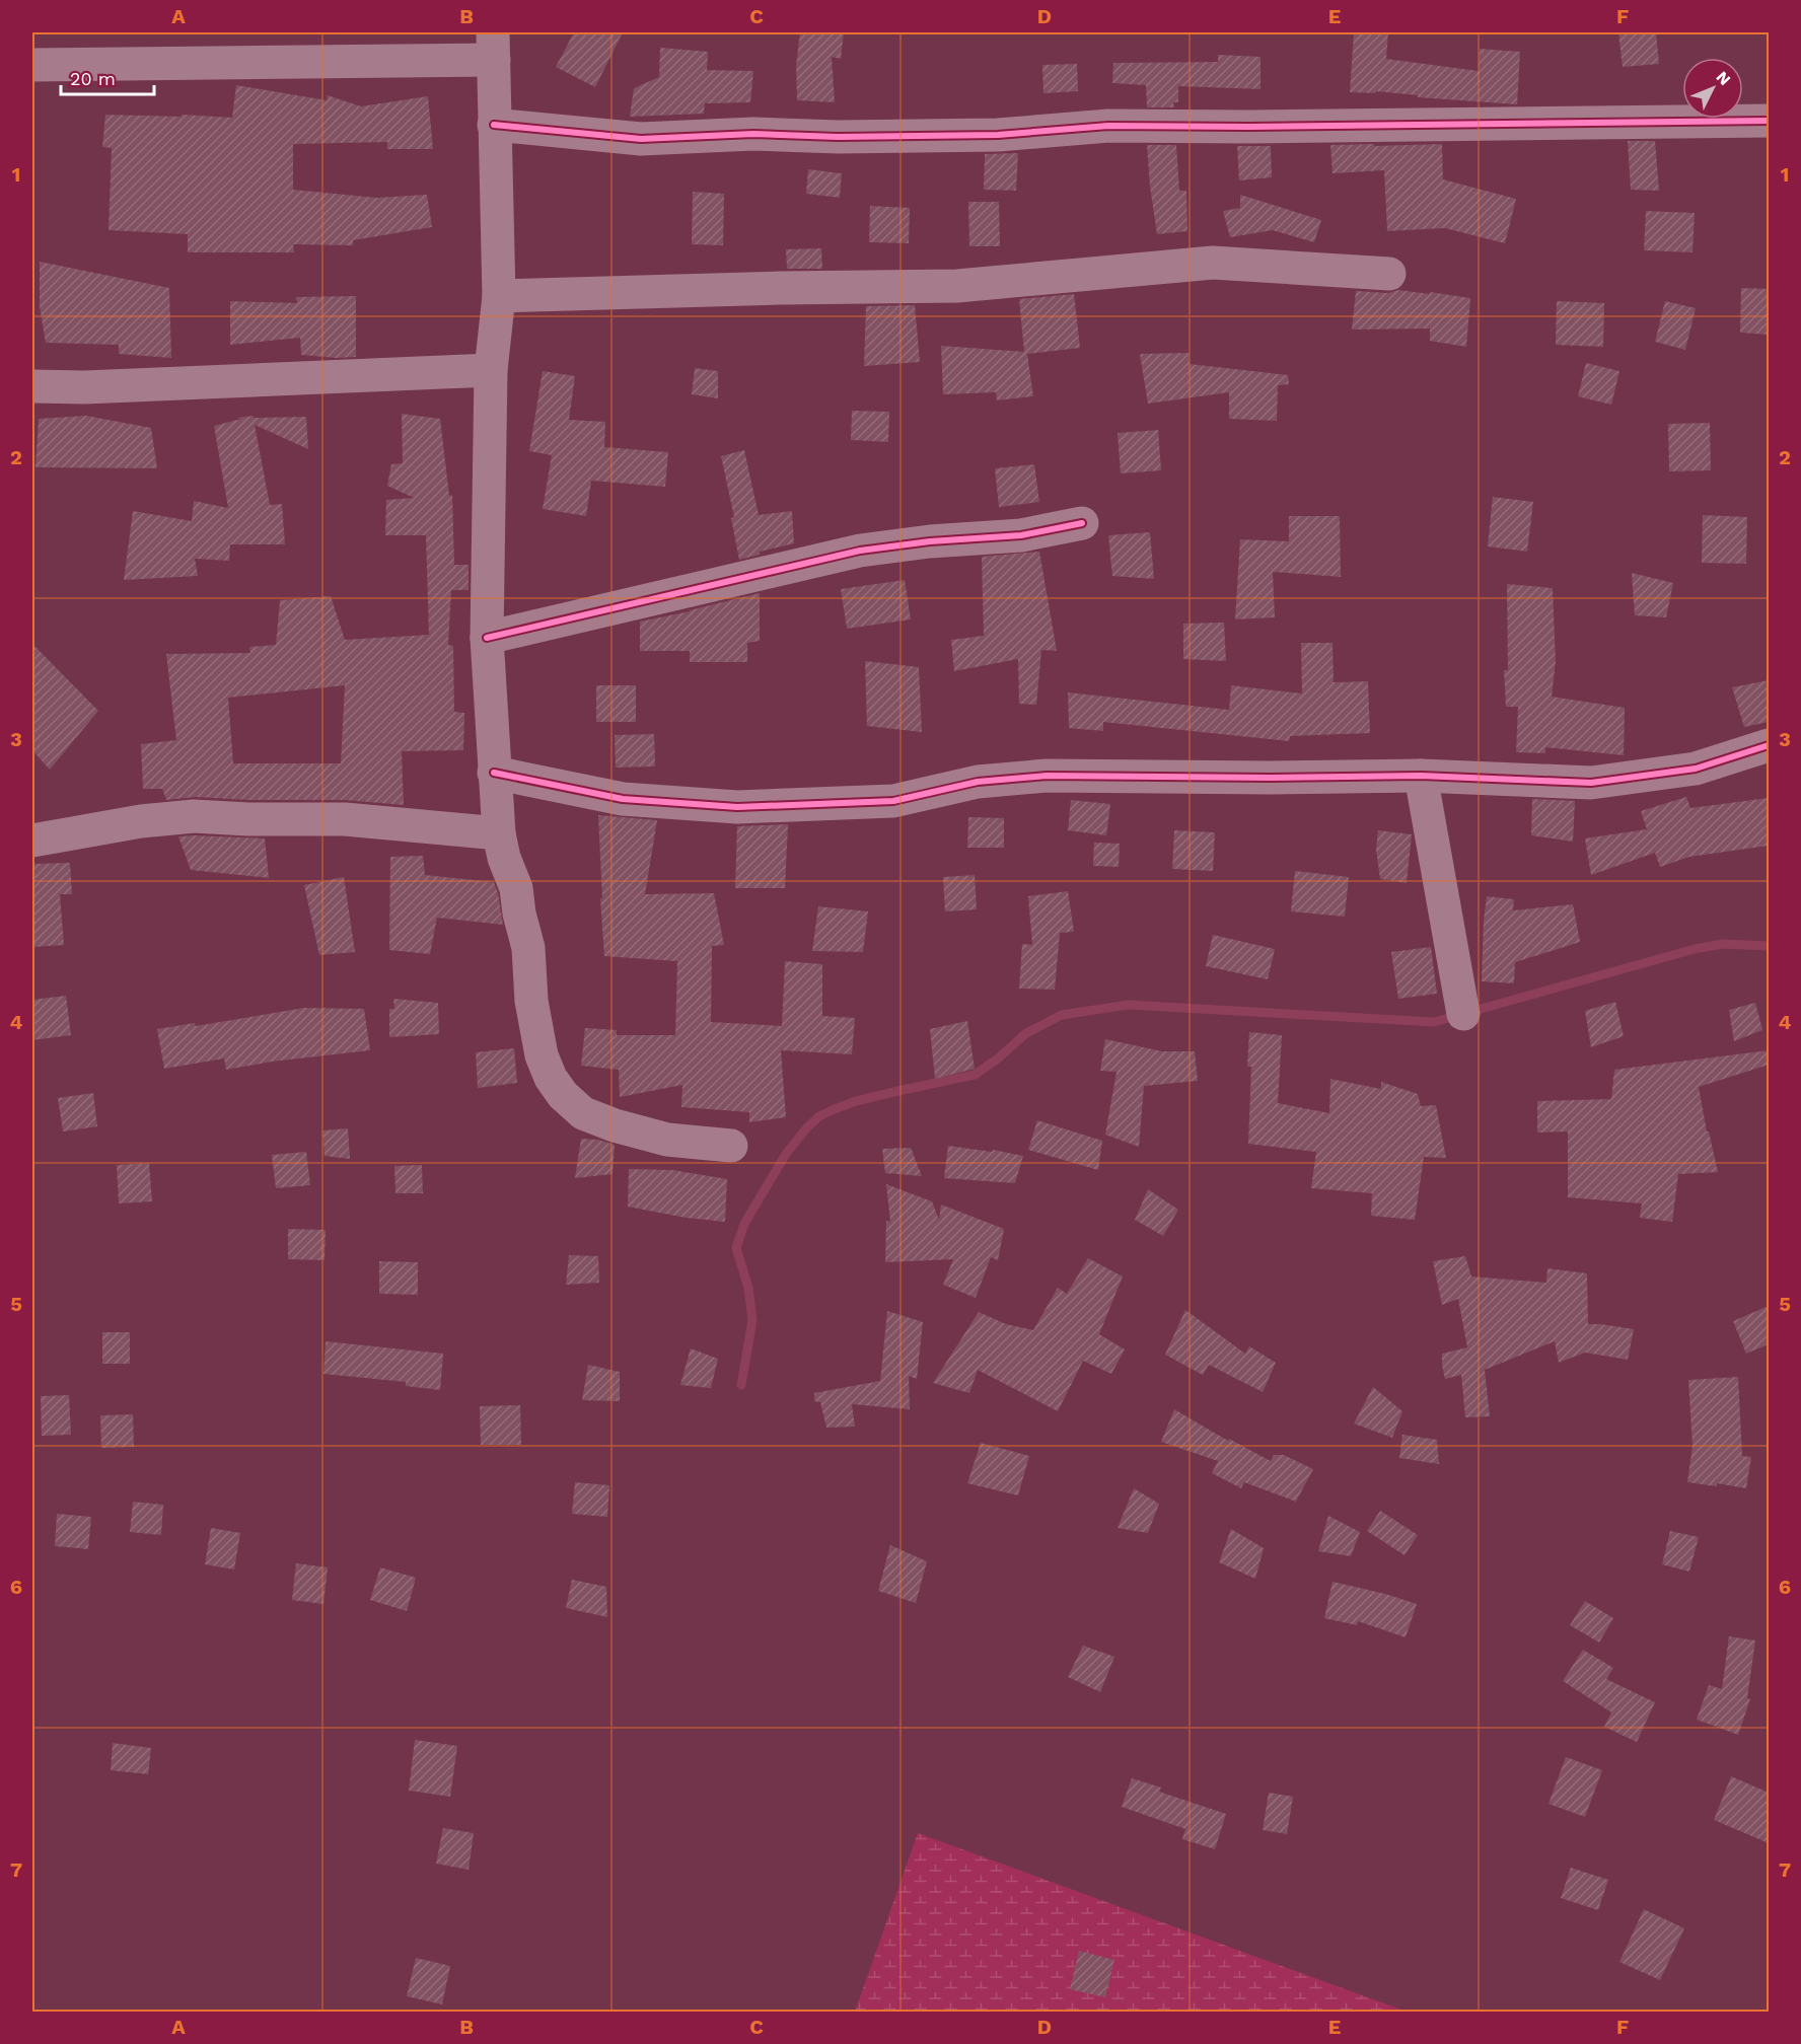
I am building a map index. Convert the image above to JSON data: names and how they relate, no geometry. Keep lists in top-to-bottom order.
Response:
{
  "scale_bar": "20 m",
  "north": "top right",
  "grid": {
    "columns": [
      "A",
      "B",
      "C",
      "D",
      "E",
      "F"
    ],
    "rows": [
      "1",
      "2",
      "3",
      "4",
      "5",
      "6",
      "7"
    ]
  }
}
